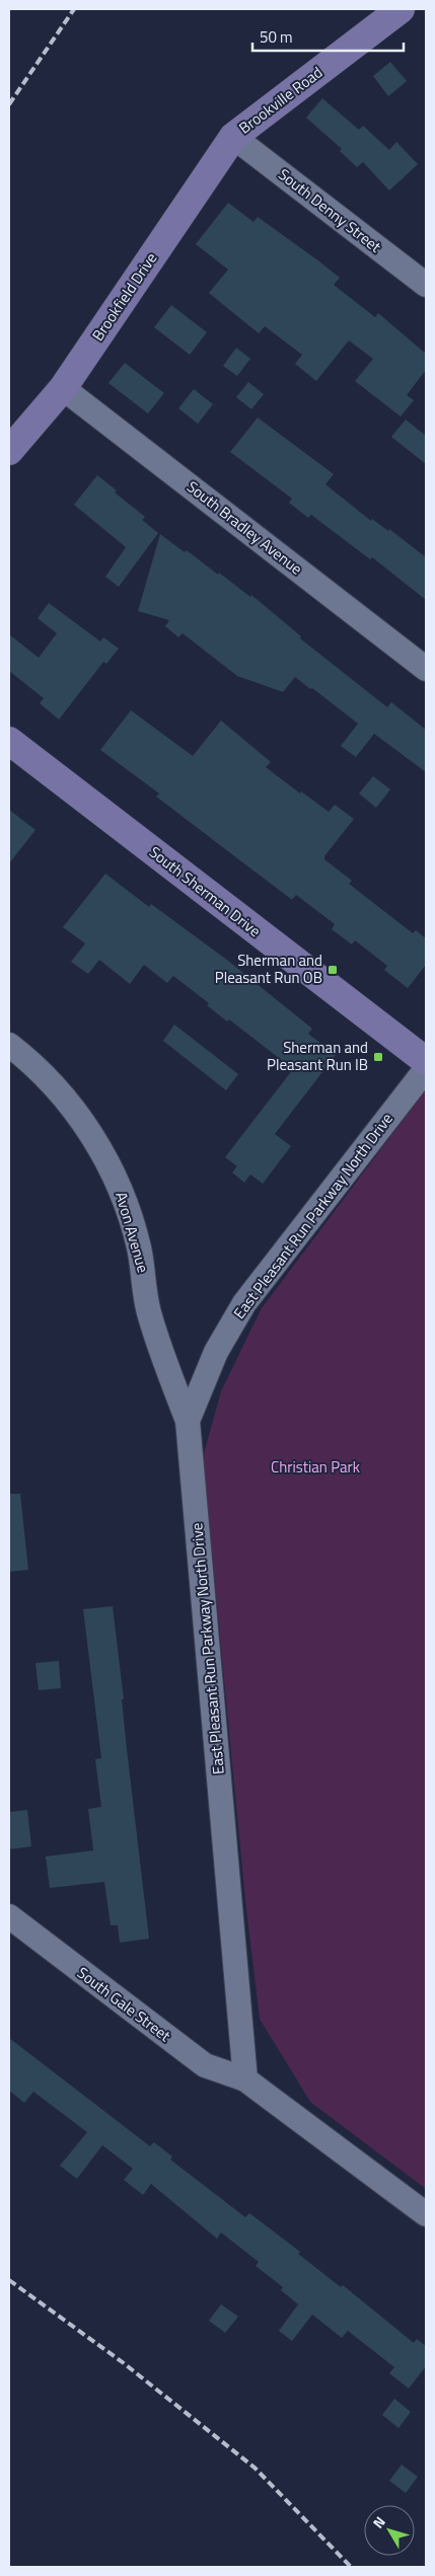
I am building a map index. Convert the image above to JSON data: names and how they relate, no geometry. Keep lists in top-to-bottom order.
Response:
{
  "streets": {
    "street": [
      "Brookville Road",
      "South Denny Street",
      "Brookfield Drive",
      "South Bradley Avenue",
      "South Sherman Drive",
      "East Pleasant Run Parkway North Drive",
      "Avon Avenue",
      "South Gale Street"
    ]
  },
  "crossings": [
    ["Brookville Road", "South Denny Street"],
    ["Brookville Road", "Brookfield Drive"],
    ["South Denny Street", "Brookfield Drive"],
    ["Brookfield Drive", "South Bradley Avenue"],
    ["East Pleasant Run Parkway North Drive", "Avon Avenue"],
    ["East Pleasant Run Parkway North Drive", "South Gale Street"]
  ],
  "parks": ["Christian Park"],
  "places": {
    "transit": ["Sherman and Pleasant Run OB", "Sherman and Pleasant Run IB"]
  },
  "scale_bar": "50 m",
  "north": "top left"
}
